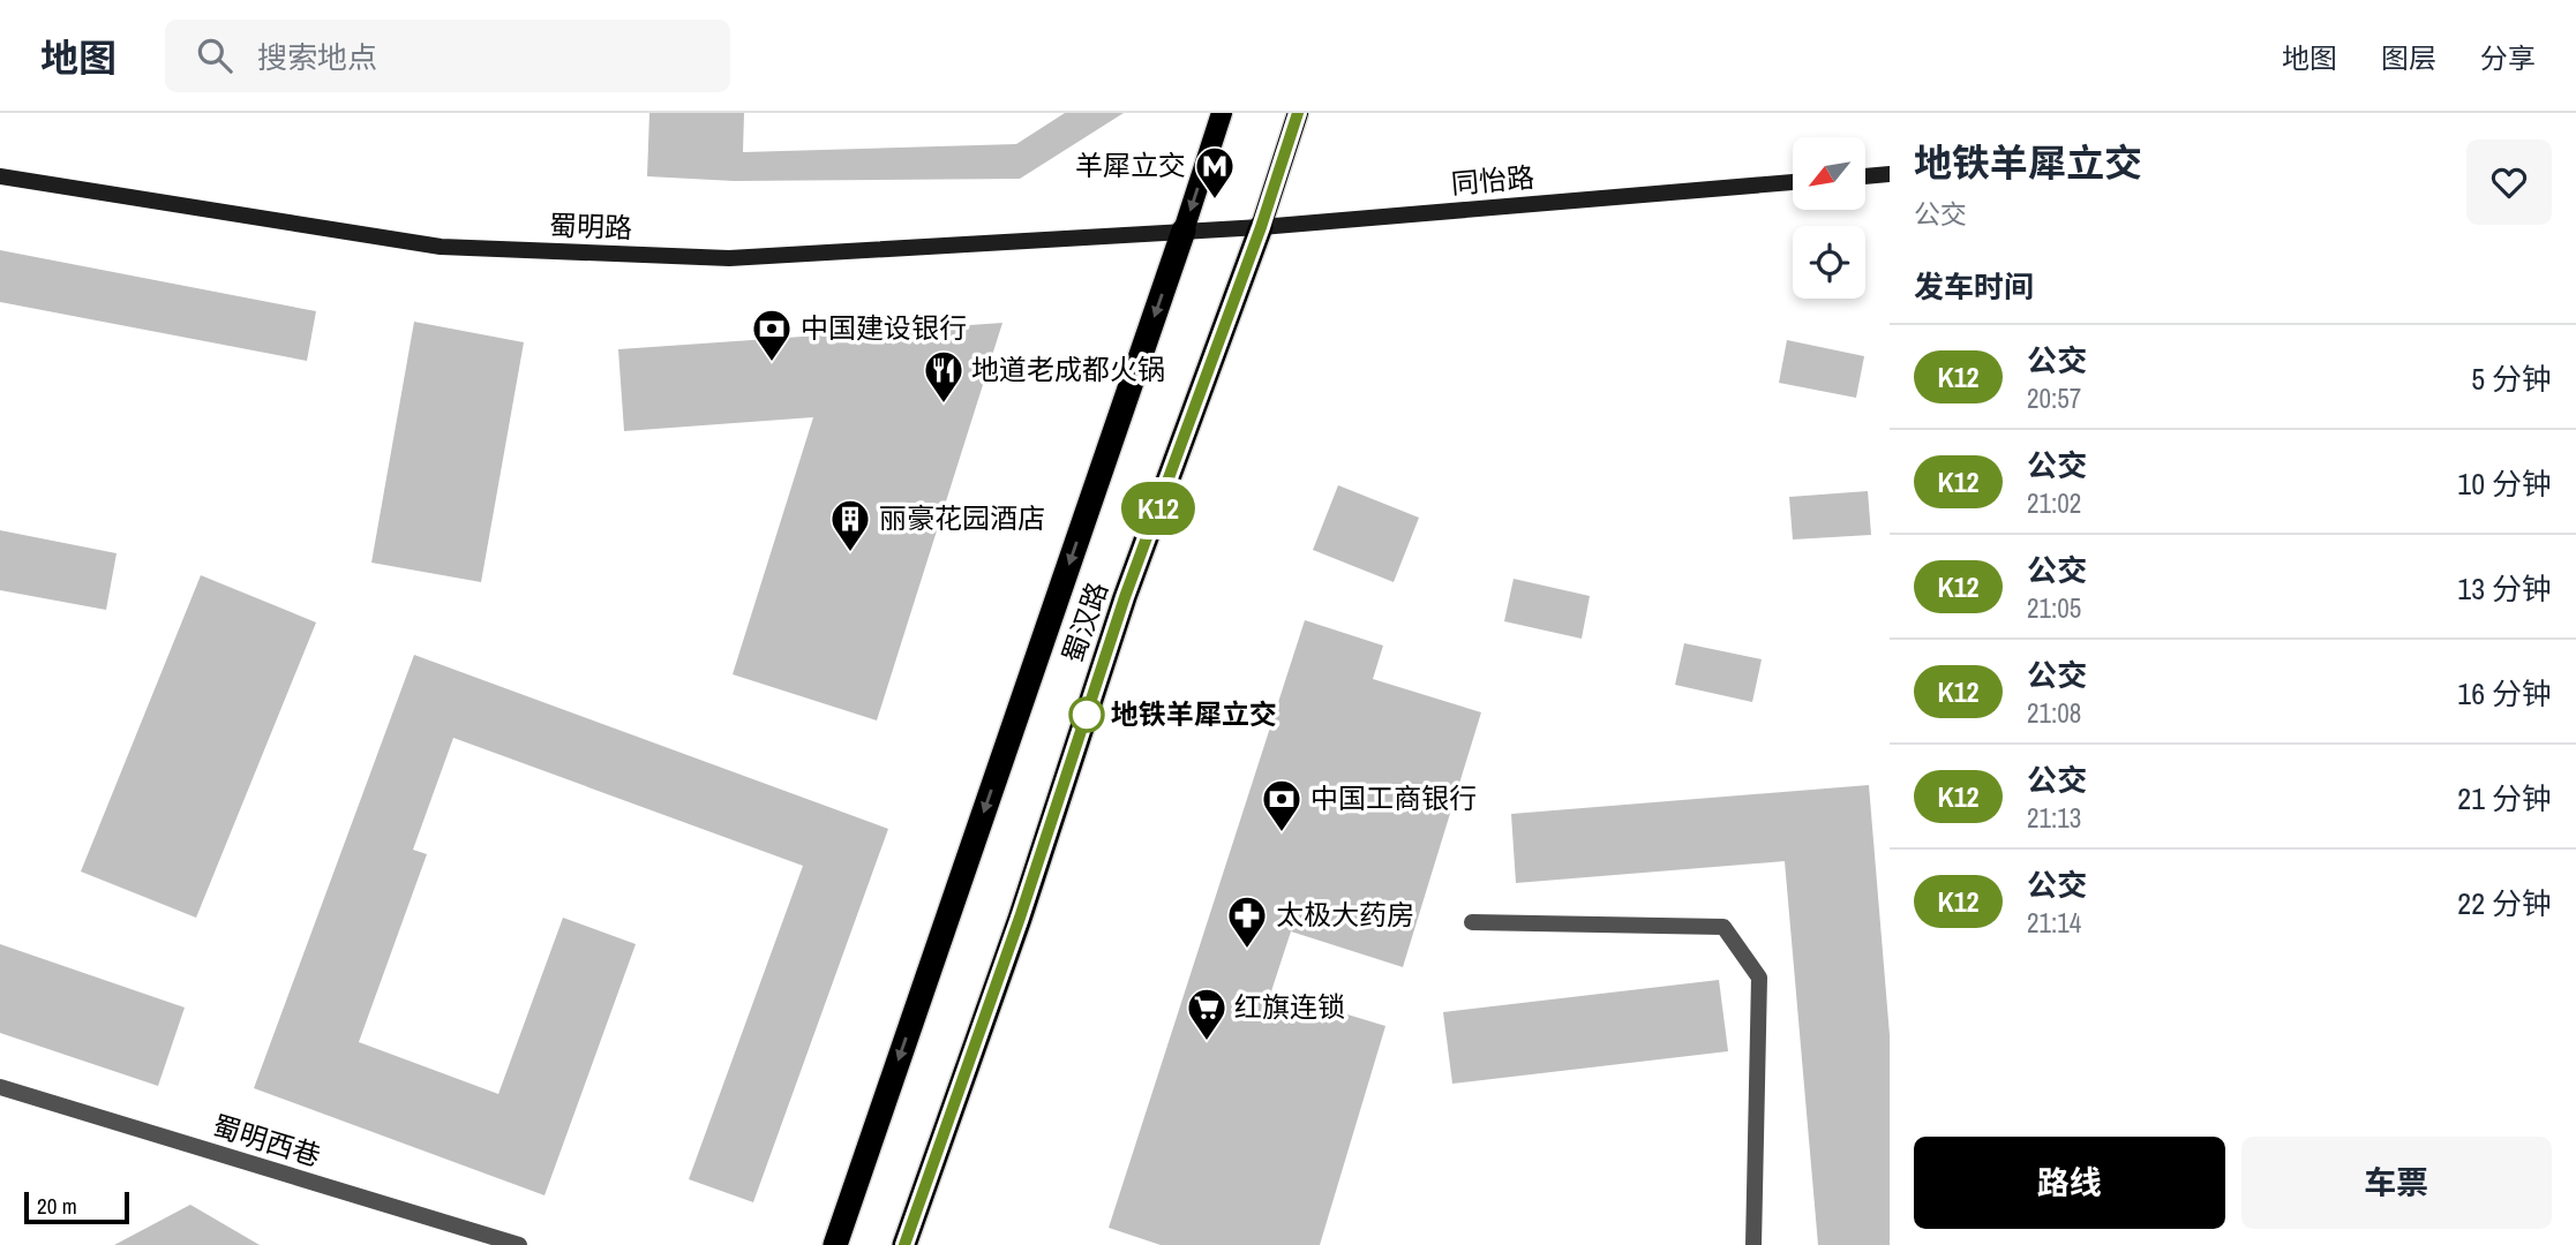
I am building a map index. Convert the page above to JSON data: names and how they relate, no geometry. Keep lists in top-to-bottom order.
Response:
{
  "streets": {
    "highway": ["蜀汉路"],
    "street": ["同怡路", "蜀明路", "蜀明西巷"]
  },
  "crossings": [
    ["同怡路", "蜀明路"],
    ["同怡路", "蜀汉路"],
    ["蜀明路", "蜀汉路"]
  ],
  "one_way": ["蜀汉路"],
  "places": {
    "metro station": ["羊犀立交"],
    "bank": ["中国建设银行", "中国工商银行"],
    "restaurant": ["地道老成都火锅"],
    "building": ["丽豪花园酒店"],
    "other": ["地铁羊犀立交"],
    "pharmacy": ["太极大药房"],
    "supermarket": ["红旗连锁"]
  },
  "lines": ["bus line K12"],
  "scale_bar": "20 m",
  "north": "bottom left",
  "page": {
    "header": "地图",
    "search": "搜索地点",
    "nav": ["地图", "图层", "分享"],
    "on_map": "K12",
    "heading": [
      ["地铁羊犀立交", "公交"],
      "发车时间"
    ],
    "list": [
      {
        "mark": "K12",
        "name": "公交",
        "note": "20:57",
        "value": "5 分钟"
      },
      {
        "mark": "K12",
        "name": "公交",
        "note": "21:02",
        "value": "10 分钟"
      },
      {
        "mark": "K12",
        "name": "公交",
        "note": "21:05",
        "value": "13 分钟"
      },
      {
        "mark": "K12",
        "name": "公交",
        "note": "21:08",
        "value": "16 分钟"
      },
      {
        "mark": "K12",
        "name": "公交",
        "note": "21:13",
        "value": "21 分钟"
      },
      {
        "mark": "K12",
        "name": "公交",
        "note": "21:14",
        "value": "22 分钟"
      }
    ],
    "buttons": ["路线", "车票"],
    "scale": "20 m"
  }
}
